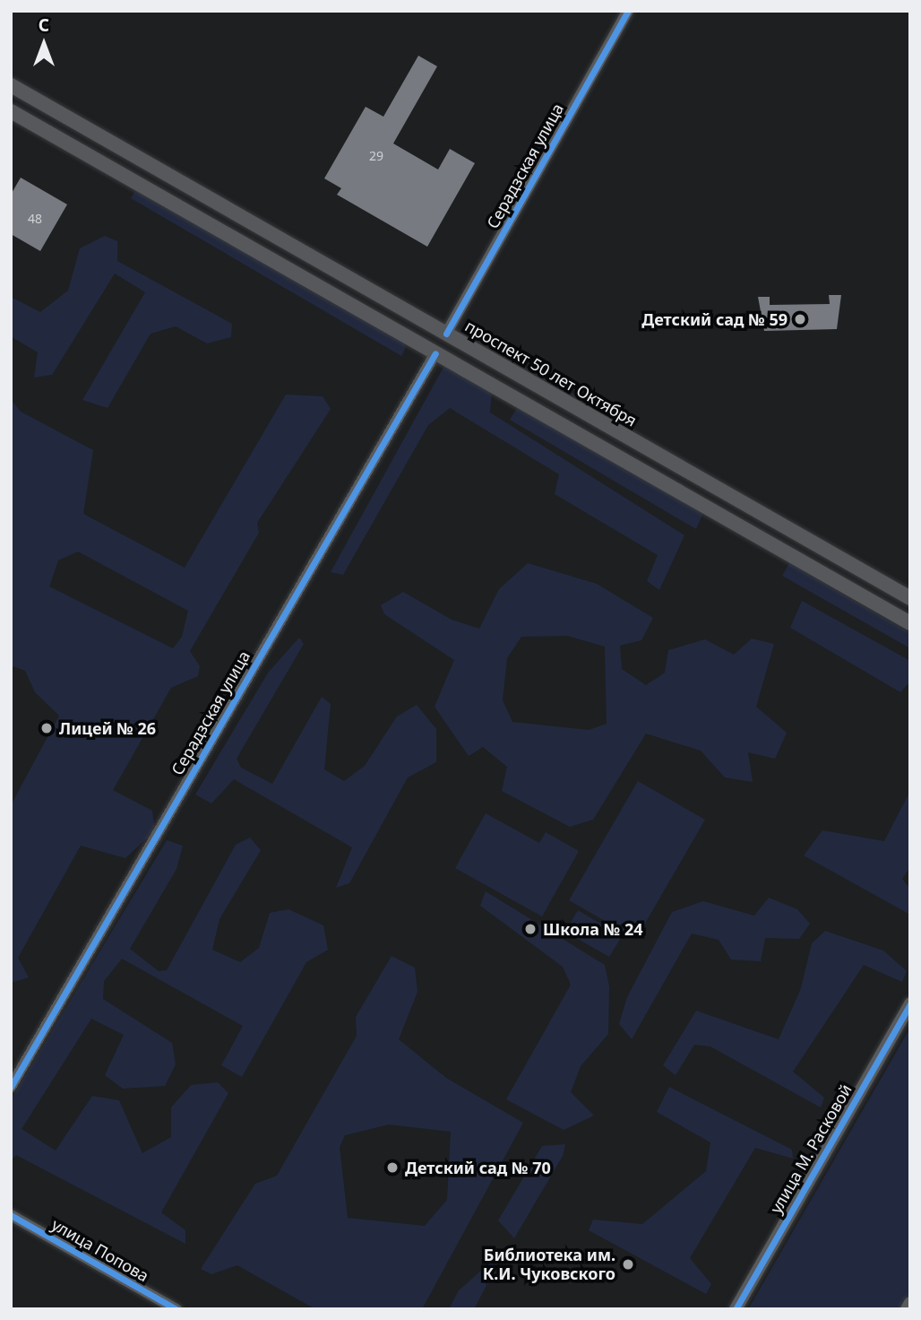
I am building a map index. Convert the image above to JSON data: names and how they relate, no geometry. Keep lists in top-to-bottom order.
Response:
{
  "streets": {
    "main road": ["Серадзская улица", "проспект 50 лет Октября"],
    "street": ["улица М. Расковой", "улица Попова"]
  },
  "crossings": [
    ["Серадзская улица", "проспект 50 лет Октября"]
  ],
  "places": [
    "Детский сад № 59",
    "Лицей № 26",
    "Школа № 24",
    "Детский сад № 70",
    "Библиотека им. К.И. Чуковского"
  ],
  "house_numbers": ["29", "48"],
  "north": "top"
}
